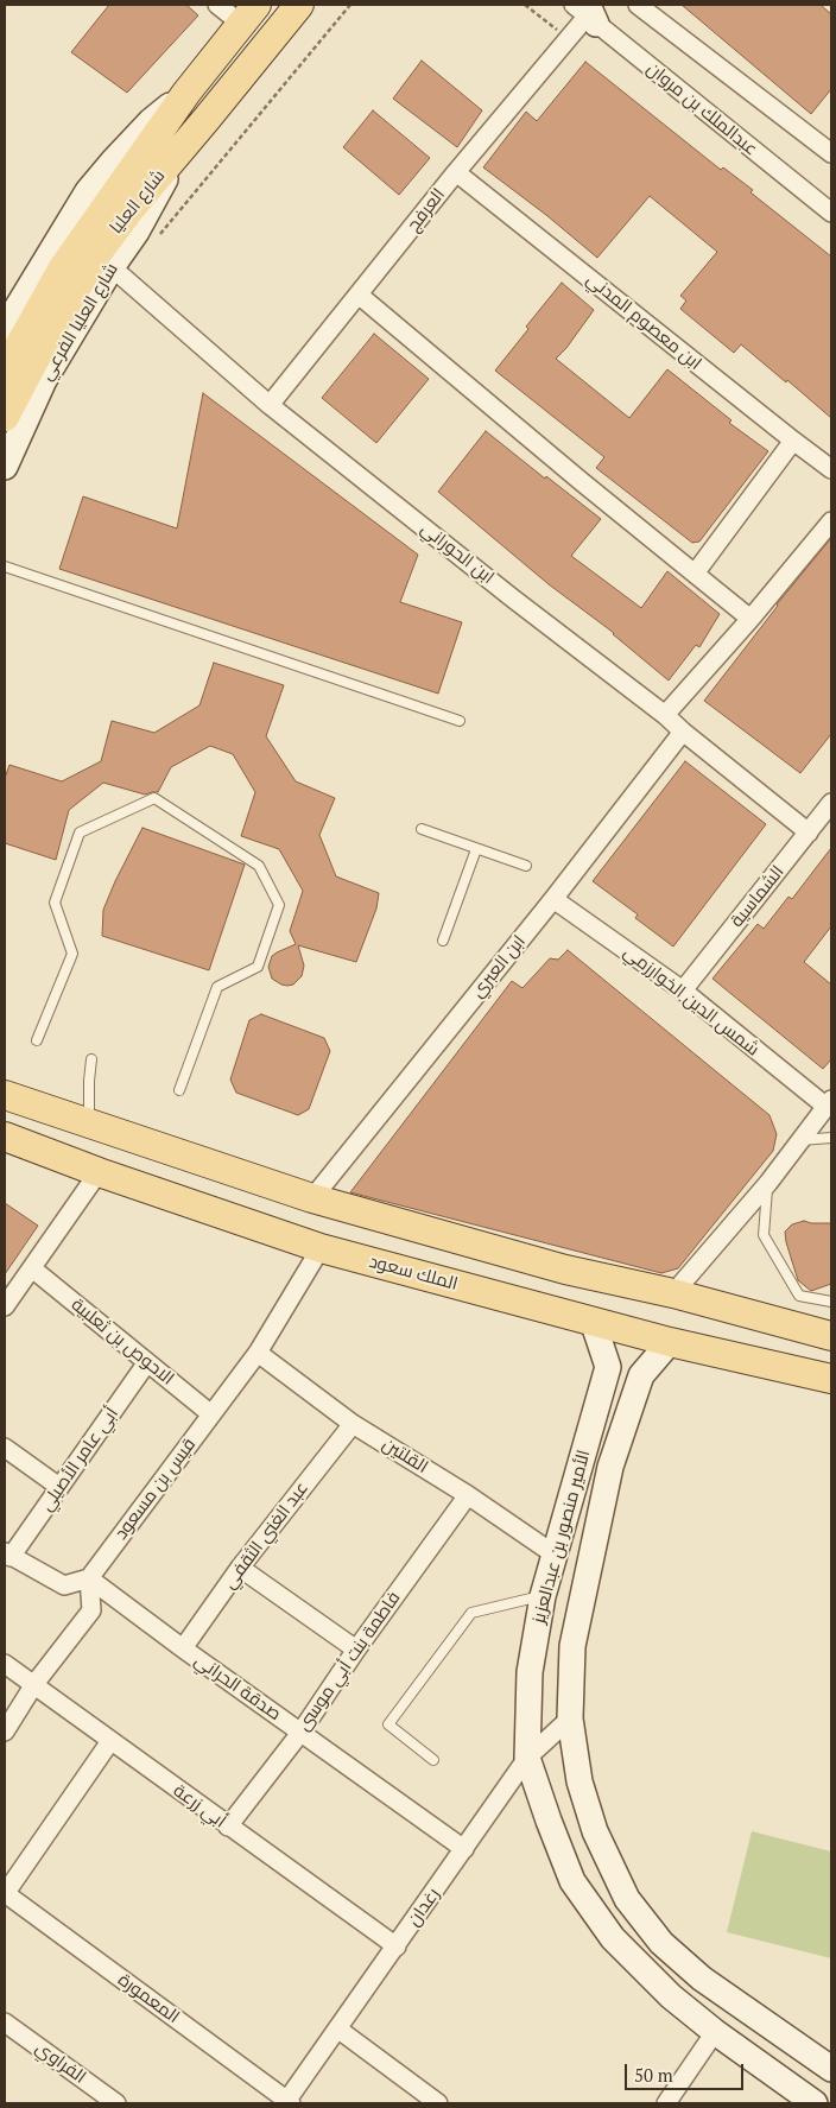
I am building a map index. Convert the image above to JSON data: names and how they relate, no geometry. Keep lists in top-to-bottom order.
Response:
{
  "streets": {
    "main road": ["شارع العليا", "الملك سعود"],
    "street": [
      "عبدالملك بن مروان",
      "العرفج",
      "شارع العليا الفرعي",
      "ابن معصوم المدني",
      "ابن الحوراني",
      "الشماسية",
      "ابن العبري",
      "شمس الدين الخوارزمي",
      "الاحوص بن ثعلبية",
      "القلتين",
      "أبي عامر الأصيلي",
      "قيس بن مسعود",
      "عبد الغني الثقفي",
      "الأمير منصور بن عبدالعزيز",
      "فاطمة بنت أبي موسى",
      "صدقة الحراني",
      "أبي زرعة",
      "رغدان",
      "المعمورة",
      "الفراوي"
    ]
  },
  "crossings": [
    ["عبدالملك بن مروان", "العرفج"],
    ["شارع العليا", "شارع العليا الفرعي"],
    ["العرفج", "ابن معصوم المدني"],
    ["العرفج", "ابن الحوراني"],
    ["شارع العليا الفرعي", "ابن الحوراني"],
    ["ابن الحوراني", "الشماسية"],
    ["ابن الحوراني", "ابن العبري"],
    ["الشماسية", "شمس الدين الخوارزمي"],
    ["ابن العبري", "شمس الدين الخوارزمي"],
    ["الملك سعود", "قيس بن مسعود"],
    ["الملك سعود", "الأمير منصور بن عبدالعزيز"],
    ["الاحوص بن ثعلبية", "أبي عامر الأصيلي"],
    ["الاحوص بن ثعلبية", "قيس بن مسعود"],
    ["القلتين", "قيس بن مسعود"],
    ["القلتين", "عبد الغني الثقفي"],
    ["القلتين", "الأمير منصور بن عبدالعزيز"],
    ["القلتين", "فاطمة بنت أبي موسى"],
    ["قيس بن مسعود", "صدقة الحراني"],
    ["عبد الغني الثقفي", "صدقة الحراني"],
    ["الأمير منصور بن عبدالعزيز", "رغدان"],
    ["فاطمة بنت أبي موسى", "صدقة الحراني"],
    ["فاطمة بنت أبي موسى", "أبي زرعة"],
    ["صدقة الحراني", "رغدان"],
    ["أبي زرعة", "رغدان"],
    ["رغدان", "المعمورة"]
  ],
  "scale_bar": "50 m"
}
